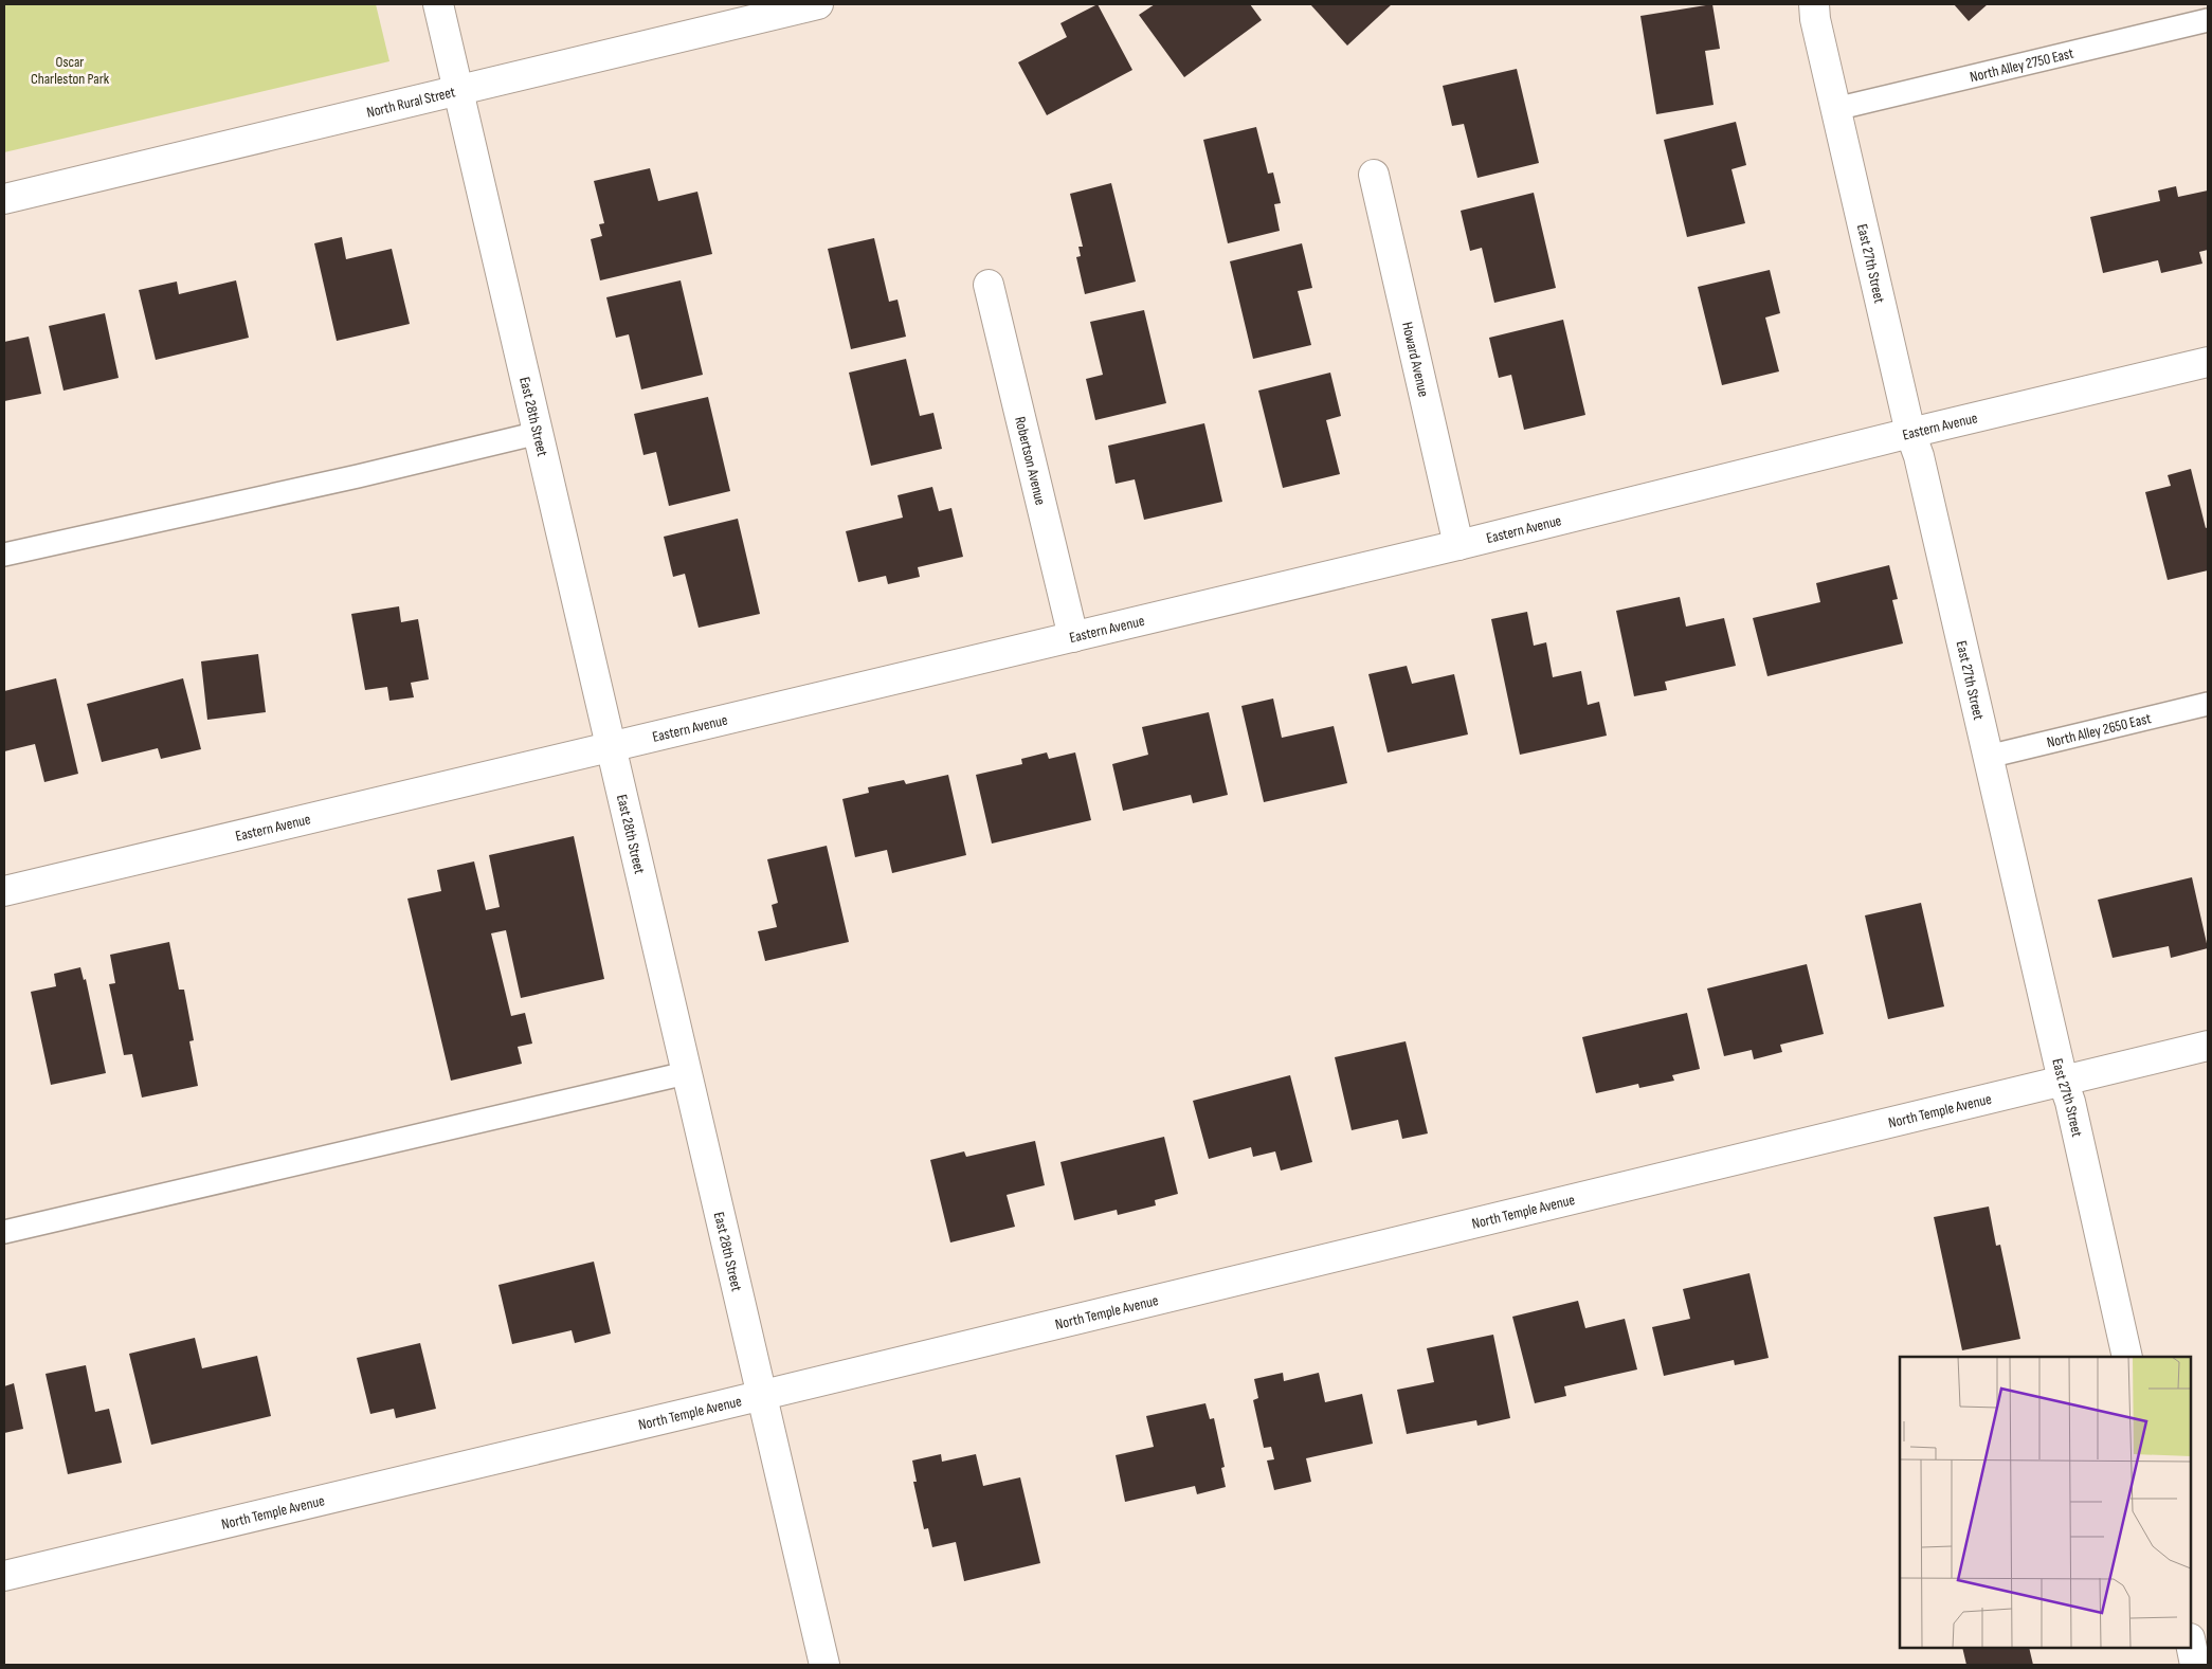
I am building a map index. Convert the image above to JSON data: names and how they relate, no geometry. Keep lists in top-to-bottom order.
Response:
{
  "streets": {
    "street": [
      "North Rural Street",
      "East 27th Street",
      "Howard Avenue",
      "East 28th Street",
      "Eastern Avenue",
      "Robertson Avenue",
      "North Temple Avenue"
    ],
    "lane": ["North Alley 2750 East", "North Alley 2650 East"]
  },
  "crossings": [
    ["North Alley 2750 East", "East 27th Street"],
    ["North Rural Street", "East 28th Street"],
    ["East 27th Street", "Eastern Avenue"],
    ["East 27th Street", "North Alley 2650 East"],
    ["East 27th Street", "North Temple Avenue"],
    ["Howard Avenue", "Eastern Avenue"],
    ["East 28th Street", "Eastern Avenue"],
    ["East 28th Street", "North Temple Avenue"],
    ["Eastern Avenue", "Robertson Avenue"]
  ],
  "parks": ["Oscar Charleston Park"]
}
